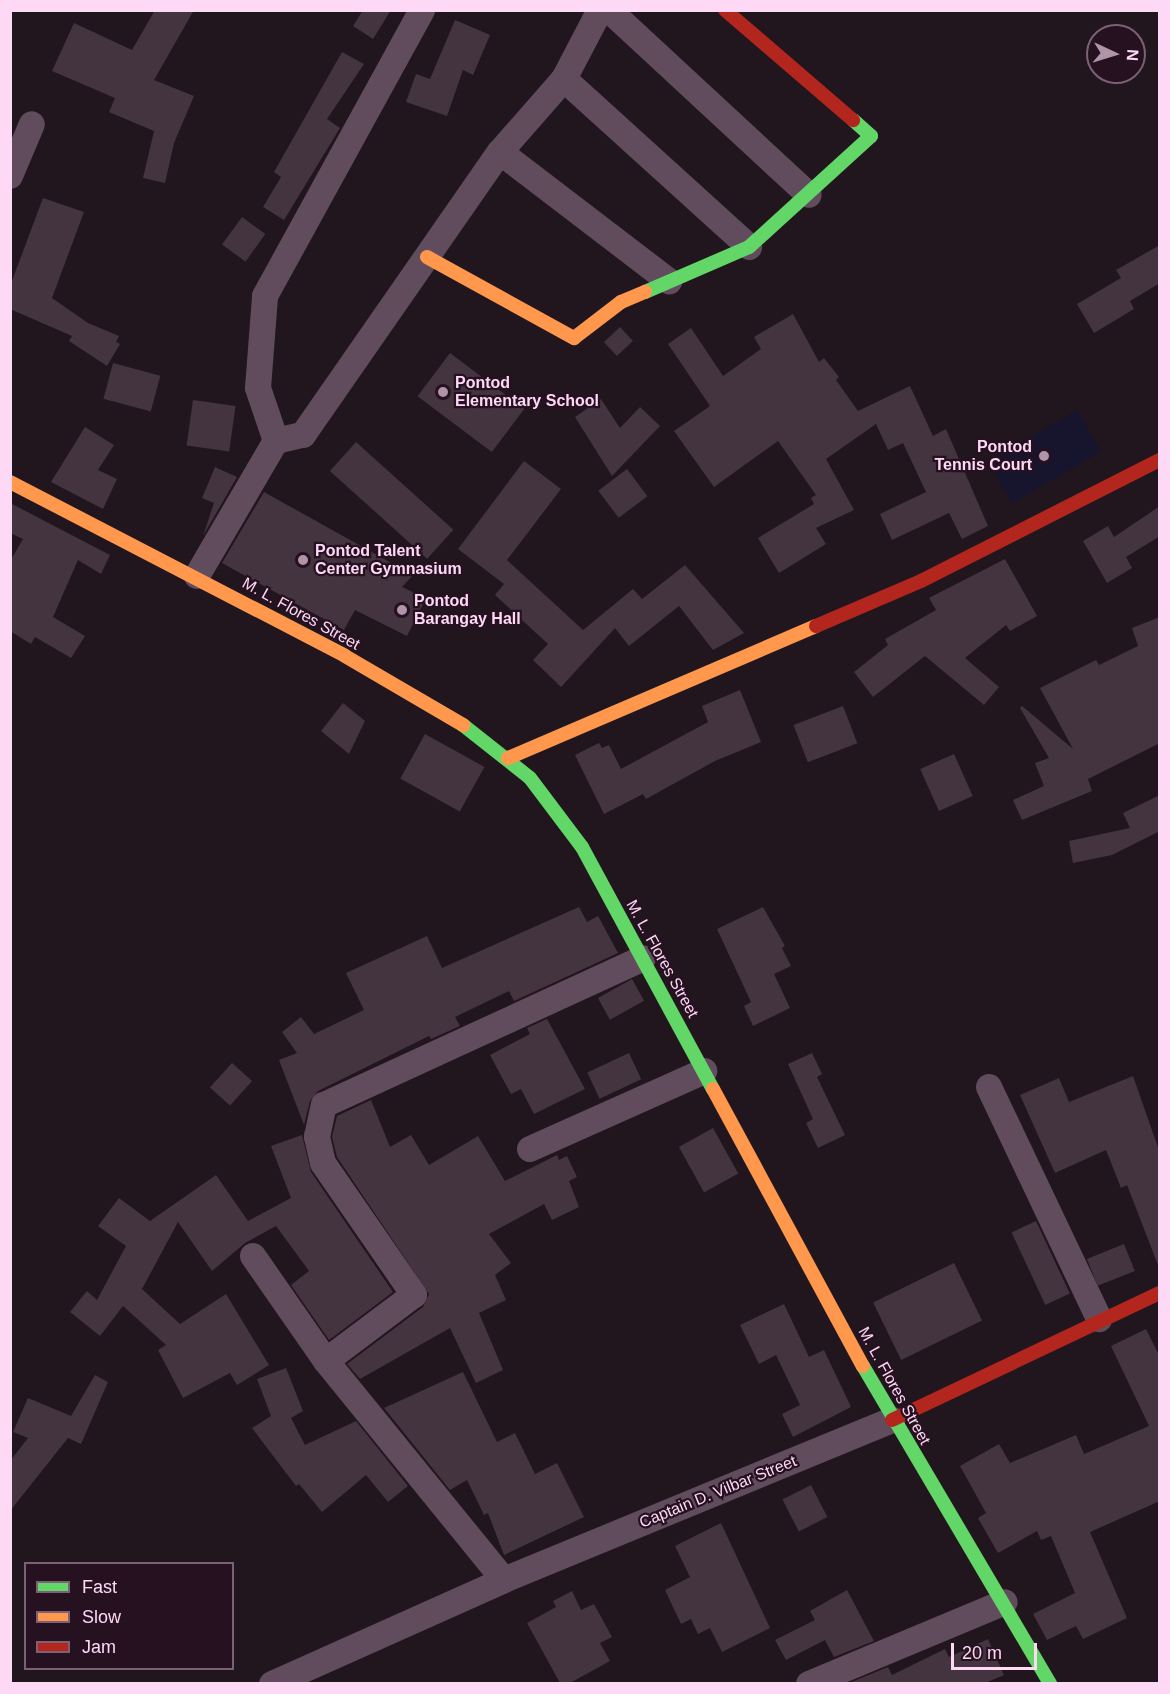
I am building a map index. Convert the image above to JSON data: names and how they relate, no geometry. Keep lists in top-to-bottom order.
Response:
{
  "streets": {
    "street": ["M. L. Flores Street", "Captain D. Vilbar Street"]
  },
  "crossings": [
    ["M. L. Flores Street", "Captain D. Vilbar Street"]
  ],
  "places": [
    "Pontod Elementary School",
    "Pontod Tennis Court",
    "Pontod Talent Center Gymnasium",
    "Pontod Barangay Hall"
  ],
  "legend": ["Fast", "Slow", "Jam"],
  "scale_bar": "20 m",
  "north": "right"
}
